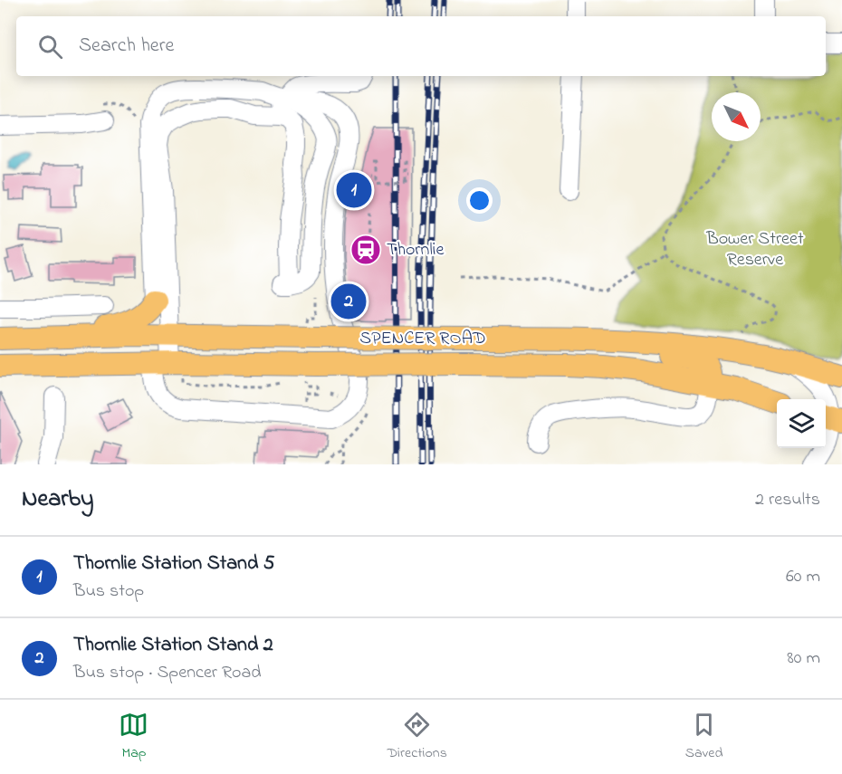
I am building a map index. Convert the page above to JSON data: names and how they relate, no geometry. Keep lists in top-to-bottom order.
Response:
{
  "streets": {
    "main road": ["SPENCER ROAD"]
  },
  "parks": ["Bower Street Reserve"],
  "places": {
    "station": ["Thornlie"]
  },
  "north": "bottom right",
  "page": {
    "search": "Search here",
    "pins": ["1", "2"],
    "heading": ["Nearby", "2 results"],
    "list": [
      {
        "mark": "1",
        "name": "Thornlie Station Stand 5",
        "note": "Bus stop",
        "value": "60 m"
      },
      {
        "mark": "2",
        "name": "Thornlie Station Stand 2",
        "note": "Bus stop · Spencer Road",
        "value": "80 m"
      }
    ],
    "nav": ["Map", "Directions", "Saved"]
  }
}
